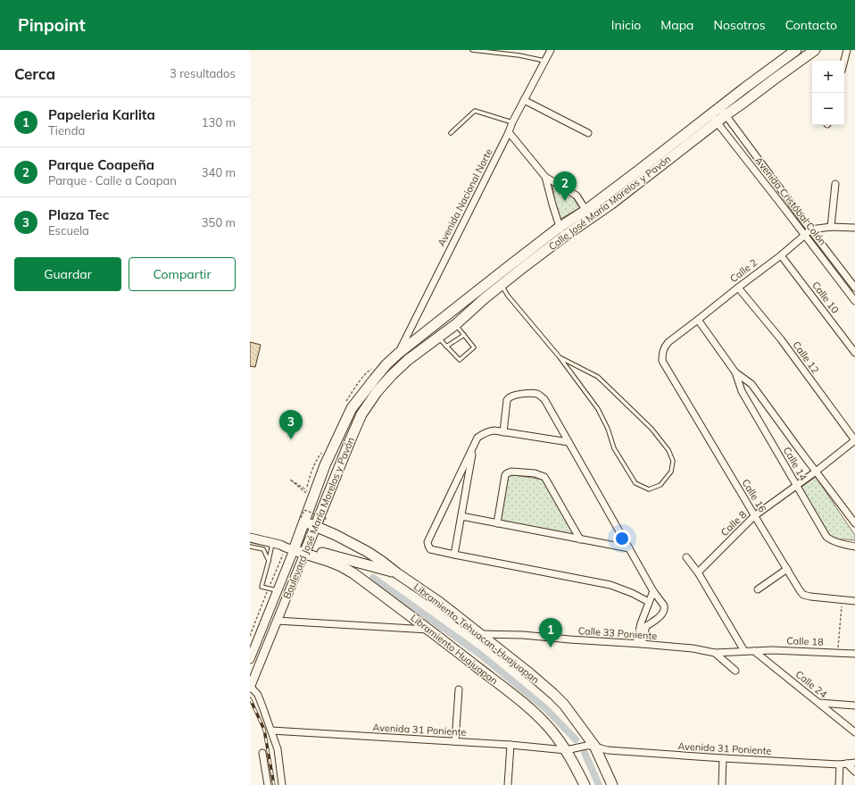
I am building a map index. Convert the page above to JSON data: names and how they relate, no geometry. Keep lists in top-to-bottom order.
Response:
{
  "streets": {
    "main road": [
      "Calle José María Morelos y Pavón",
      "Boulevard José María Morelos y Pavón",
      "Libramiento Tehuacan-Huajuapan",
      "Libramiento Huajuapan"
    ],
    "street": [
      "Avenida Nacional Norte",
      "Avenida Cristóbal Colón",
      "Calle 2",
      "Calle 10",
      "Calle 12",
      "Calle 14",
      "Calle 16",
      "Calle 8",
      "Calle 33 Poniente",
      "Calle 18",
      "Calle 24",
      "Avenida 31 Poniente"
    ]
  },
  "crossings": [
    ["Avenida Nacional Norte", "Calle José María Morelos y Pavón"],
    ["Avenida Nacional Norte", "Boulevard José María Morelos y Pavón"],
    ["Avenida Cristóbal Colón", "Calle José María Morelos y Pavón"],
    ["Avenida Cristóbal Colón", "Calle 2"],
    ["Calle José María Morelos y Pavón", "Boulevard José María Morelos y Pavón"],
    ["Calle 2", "Calle 10"],
    ["Calle 2", "Calle 12"],
    ["Calle 2", "Calle 14"],
    ["Calle 2", "Calle 16"],
    ["Calle 12", "Calle 8"],
    ["Calle 14", "Calle 8"],
    ["Calle 16", "Calle 8"],
    ["Boulevard José María Morelos y Pavón", "Libramiento Tehuacan-Huajuapan"],
    ["Boulevard José María Morelos y Pavón", "Libramiento Huajuapan"],
    ["Libramiento Tehuacan-Huajuapan", "Calle 33 Poniente"],
    ["Libramiento Tehuacan-Huajuapan", "Avenida 31 Poniente"],
    ["Calle 33 Poniente", "Calle 18"],
    ["Calle 33 Poniente", "Calle 24"],
    ["Calle 18", "Calle 24"],
    ["Libramiento Huajuapan", "Avenida 31 Poniente"]
  ],
  "page": {
    "header": "Pinpoint",
    "nav": [
      "Inicio",
      "Mapa",
      "Nosotros",
      "Contacto"
    ],
    "heading": ["Cerca", "3 resultados"],
    "map_buttons": ["+", "−"],
    "list": [
      {
        "mark": "1",
        "name": "Papeleria Karlita",
        "note": "Tienda",
        "value": "130 m"
      },
      {
        "mark": "2",
        "name": "Parque Coapeña",
        "note": "Parque · Calle a Coapan",
        "value": "340 m"
      },
      {
        "mark": "3",
        "name": "Plaza Tec",
        "note": "Escuela",
        "value": "350 m"
      }
    ],
    "pins": ["2", "3", "1"],
    "buttons": ["Guardar", "Compartir"]
  }
}
